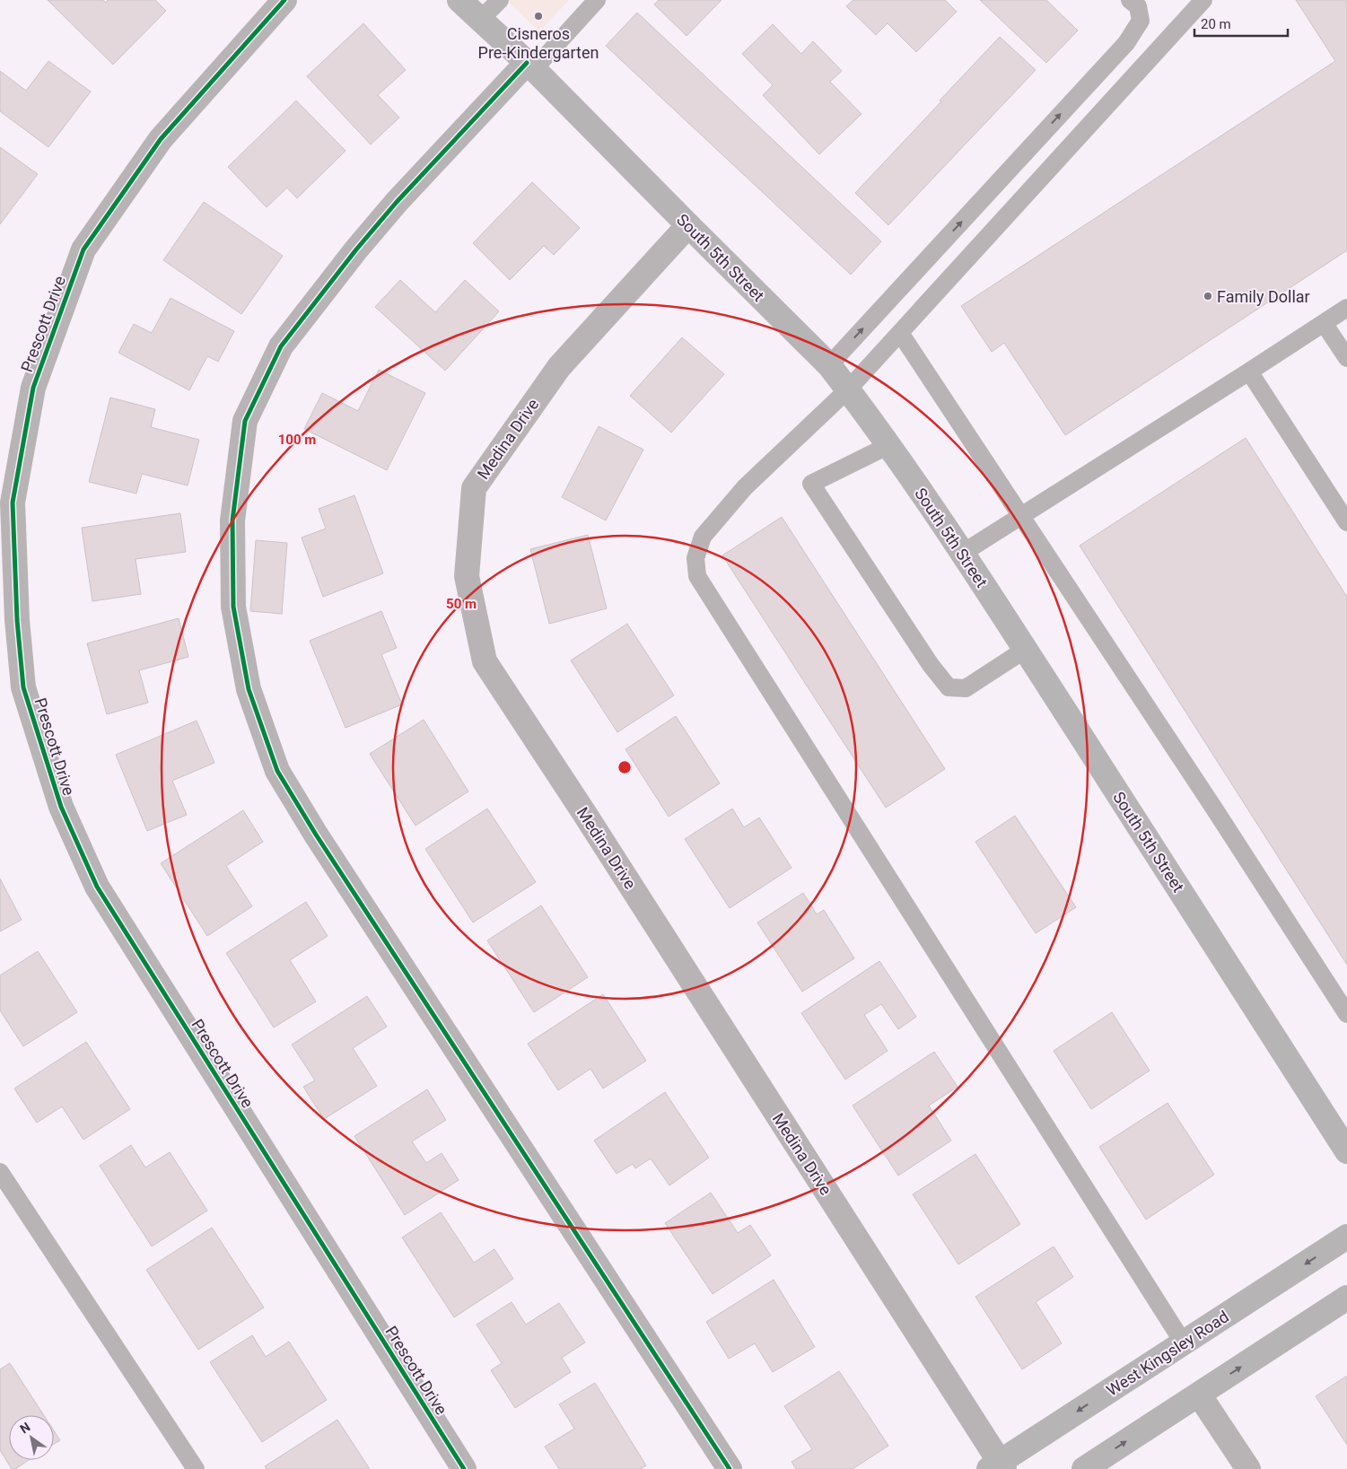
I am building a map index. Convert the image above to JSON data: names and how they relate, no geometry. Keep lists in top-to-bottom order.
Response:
{
  "streets": {
    "street": [
      "South 5th Street",
      "Prescott Drive",
      "Medina Drive",
      "West Kingsley Road"
    ]
  },
  "crossings": [
    ["South 5th Street", "Medina Drive"],
    ["Medina Drive", "West Kingsley Road"]
  ],
  "places": ["Cisneros Pre-Kindergarten", "Family Dollar"],
  "scale_bar": "20 m",
  "north": "top left",
  "rings": ["100 m", "50 m"]
}
